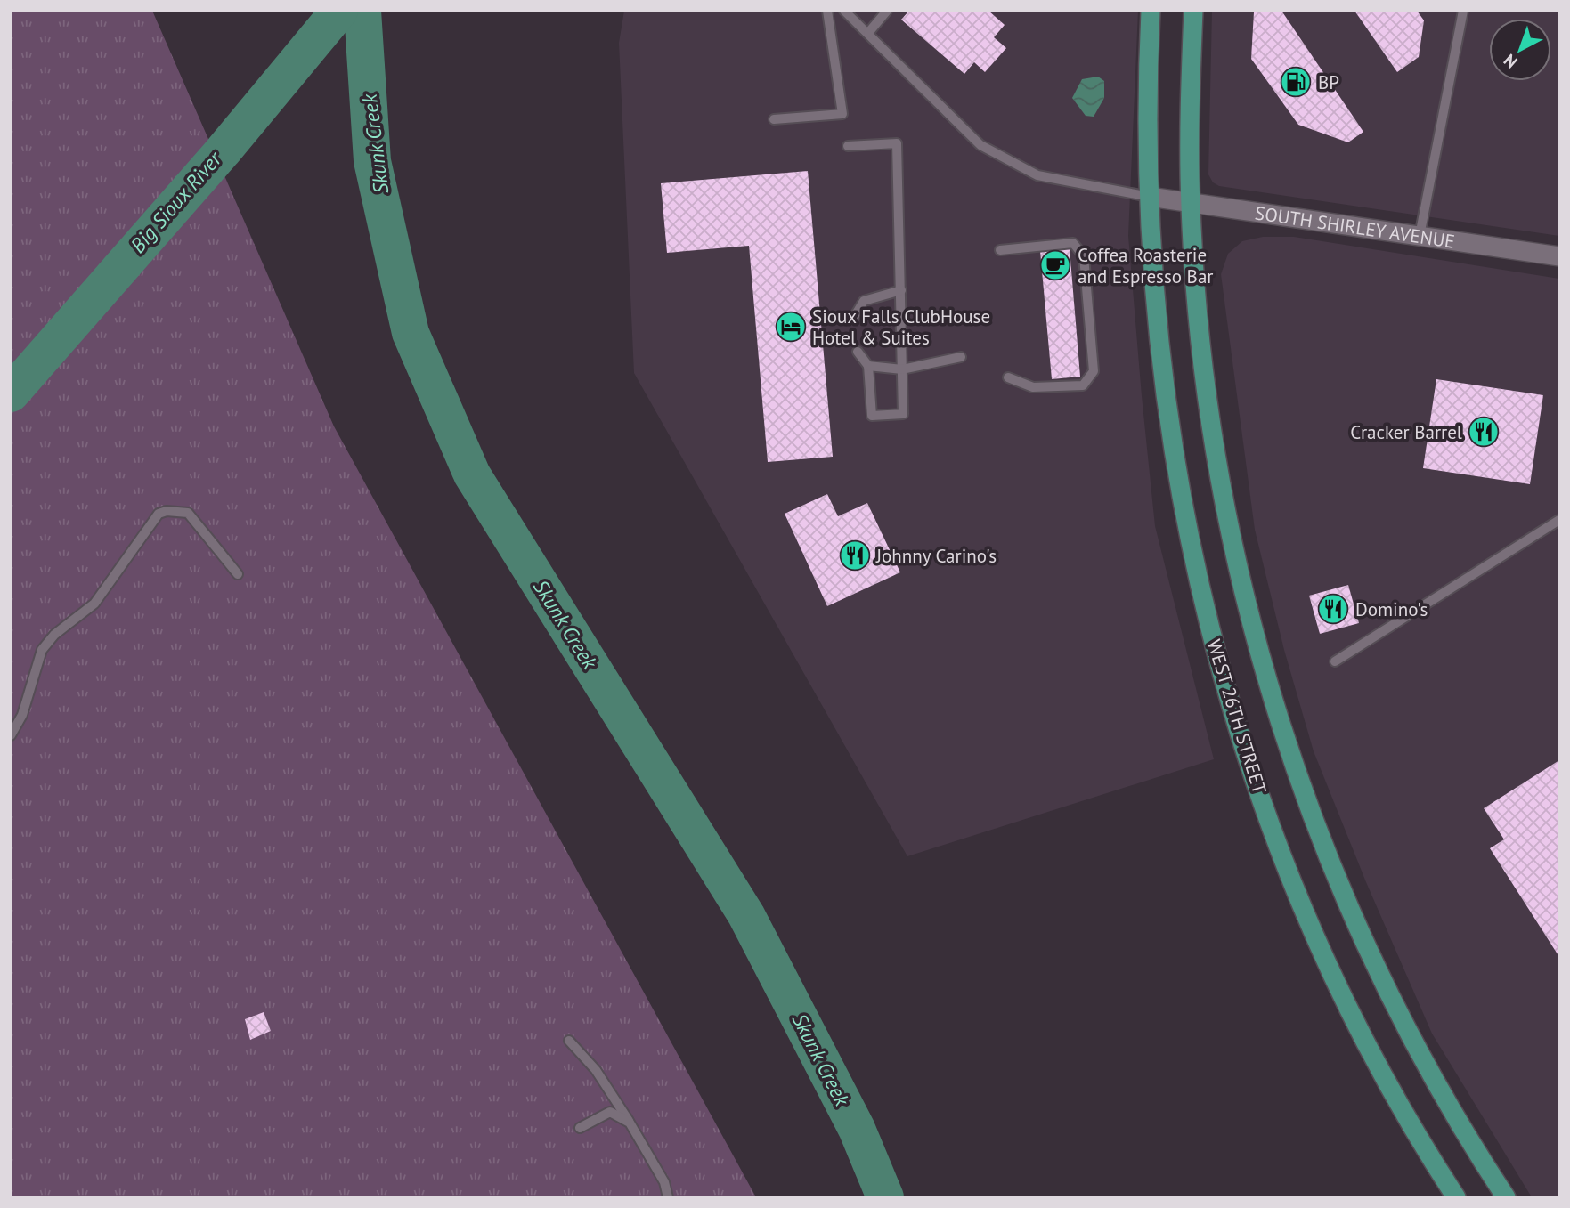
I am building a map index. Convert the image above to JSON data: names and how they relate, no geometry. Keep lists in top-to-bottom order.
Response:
{
  "streets": {
    "main road": ["WEST 26TH STREET"],
    "street": ["SOUTH SHIRLEY AVENUE"]
  },
  "crossings": [
    ["SOUTH SHIRLEY AVENUE", "WEST 26TH STREET"]
  ],
  "water": ["Skunk Creek", "Big Sioux River"],
  "places": {
    "fuel station": ["BP"],
    "cafe": ["Coffea Roasterie and Espresso Bar"],
    "hotel": ["Sioux Falls ClubHouse Hotel & Suites"],
    "restaurant": ["Cracker Barrel", "Johnny Carino's", "Domino's"]
  },
  "north": "bottom left"
}
